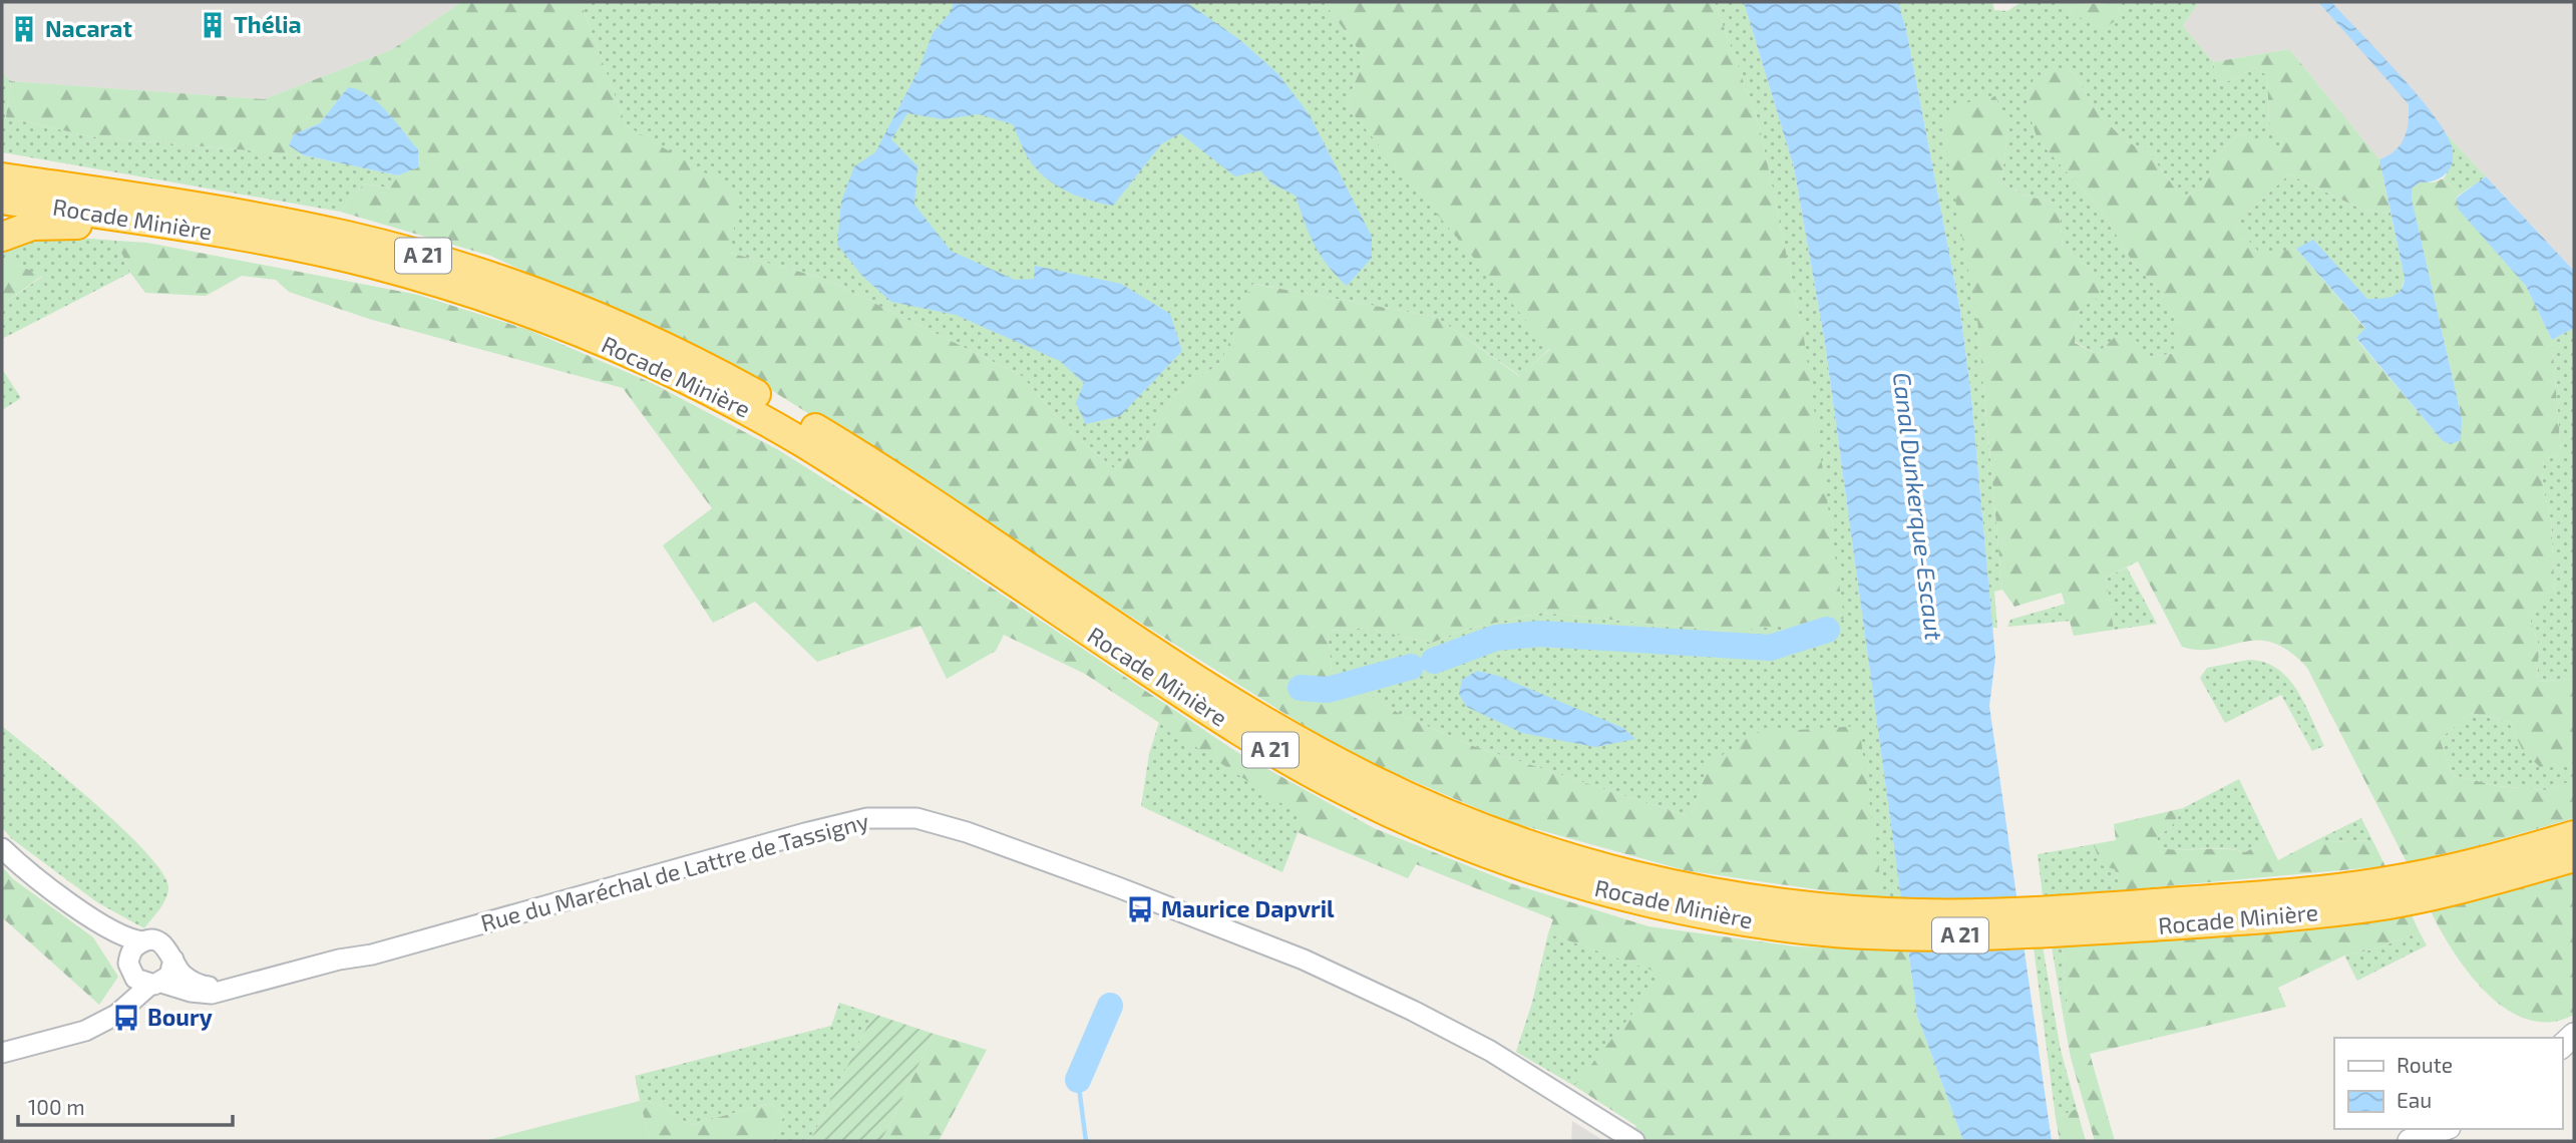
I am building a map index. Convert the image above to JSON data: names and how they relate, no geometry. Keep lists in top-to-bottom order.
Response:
{
  "streets": {
    "highway": ["Rocade Minière", "A 21"],
    "street": ["Rue du Maréchal de Lattre de Tassigny"]
  },
  "water": ["Canal Dunkerque-Escaut"],
  "places": {
    "building": ["Thélia", "Nacarat"],
    "bus stop": ["Maurice Dapvril", "Boury"]
  },
  "legend": ["Route", "Eau"],
  "scale_bar": "100 m"
}
